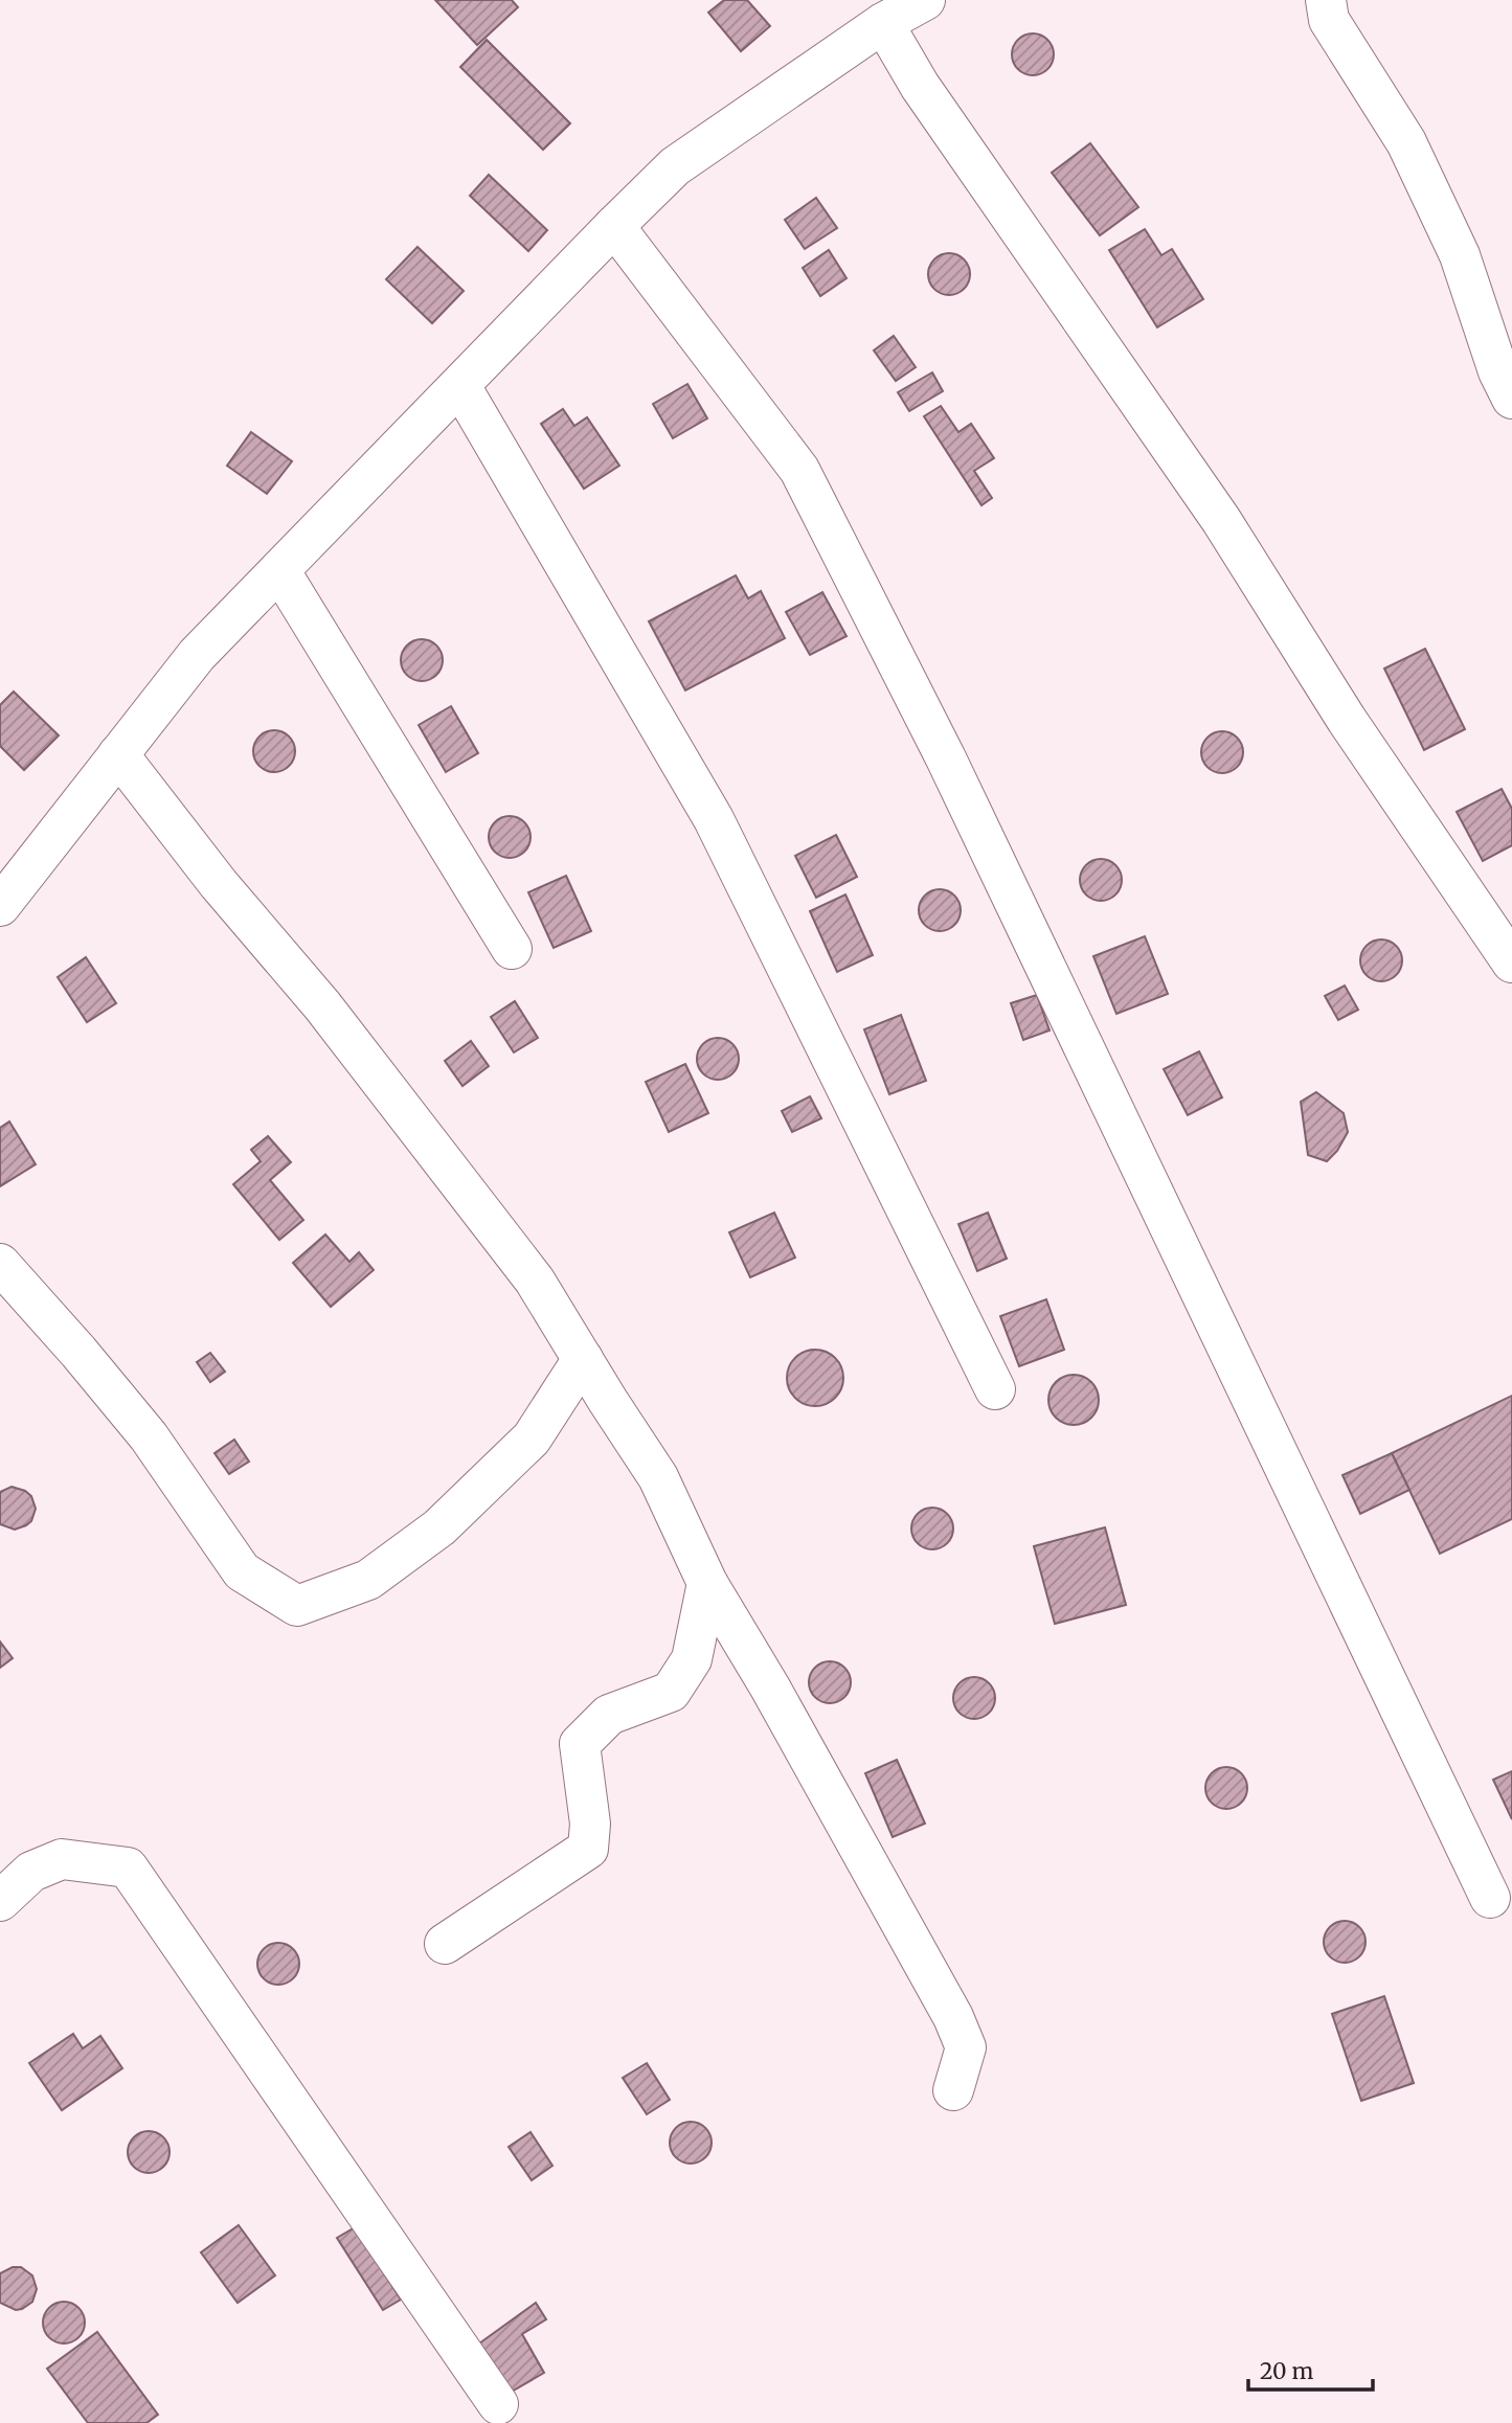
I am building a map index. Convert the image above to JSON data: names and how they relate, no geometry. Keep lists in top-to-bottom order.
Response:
{
  "scale_bar": "20 m"
}
